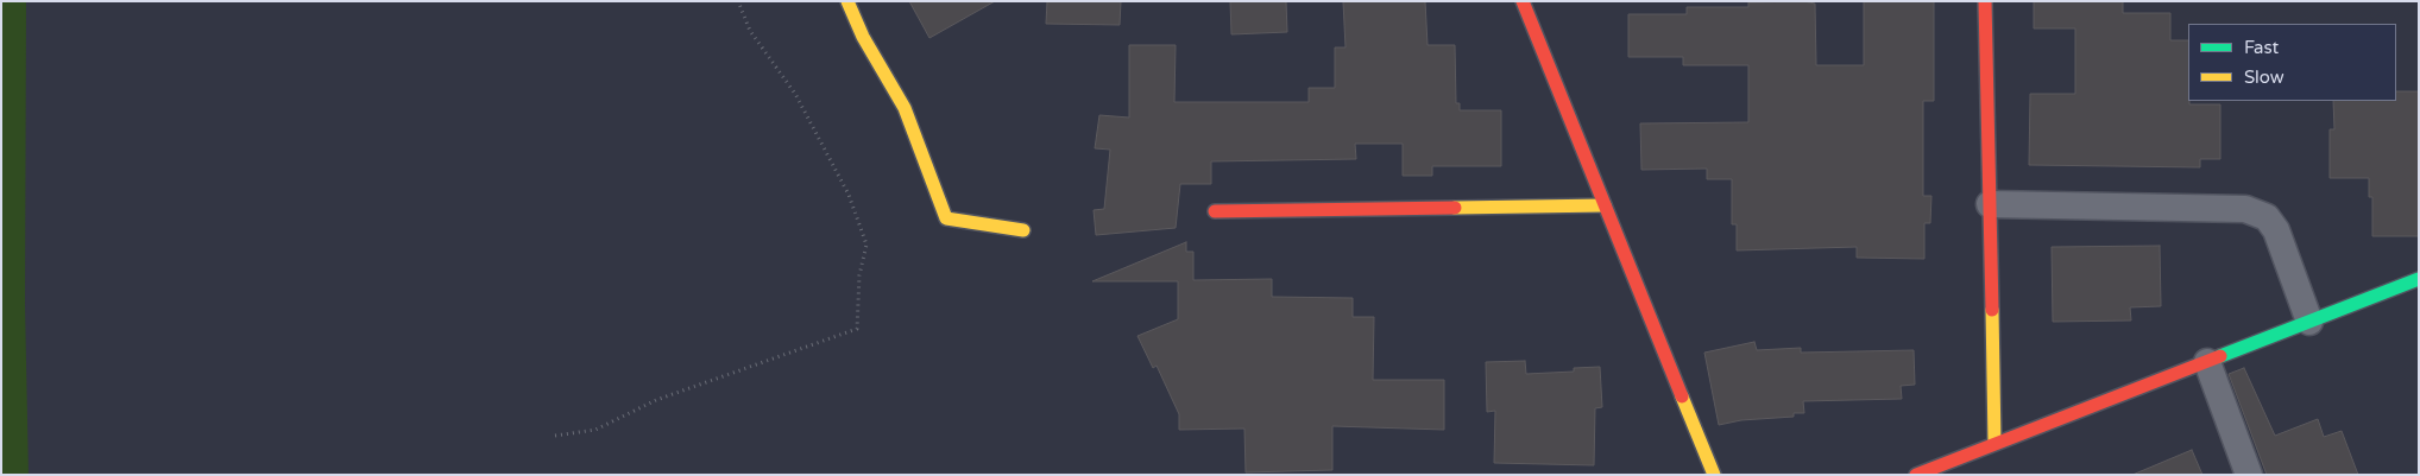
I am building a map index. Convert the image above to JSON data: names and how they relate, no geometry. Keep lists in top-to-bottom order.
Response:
{
  "legend": ["Fast", "Slow"]
}
